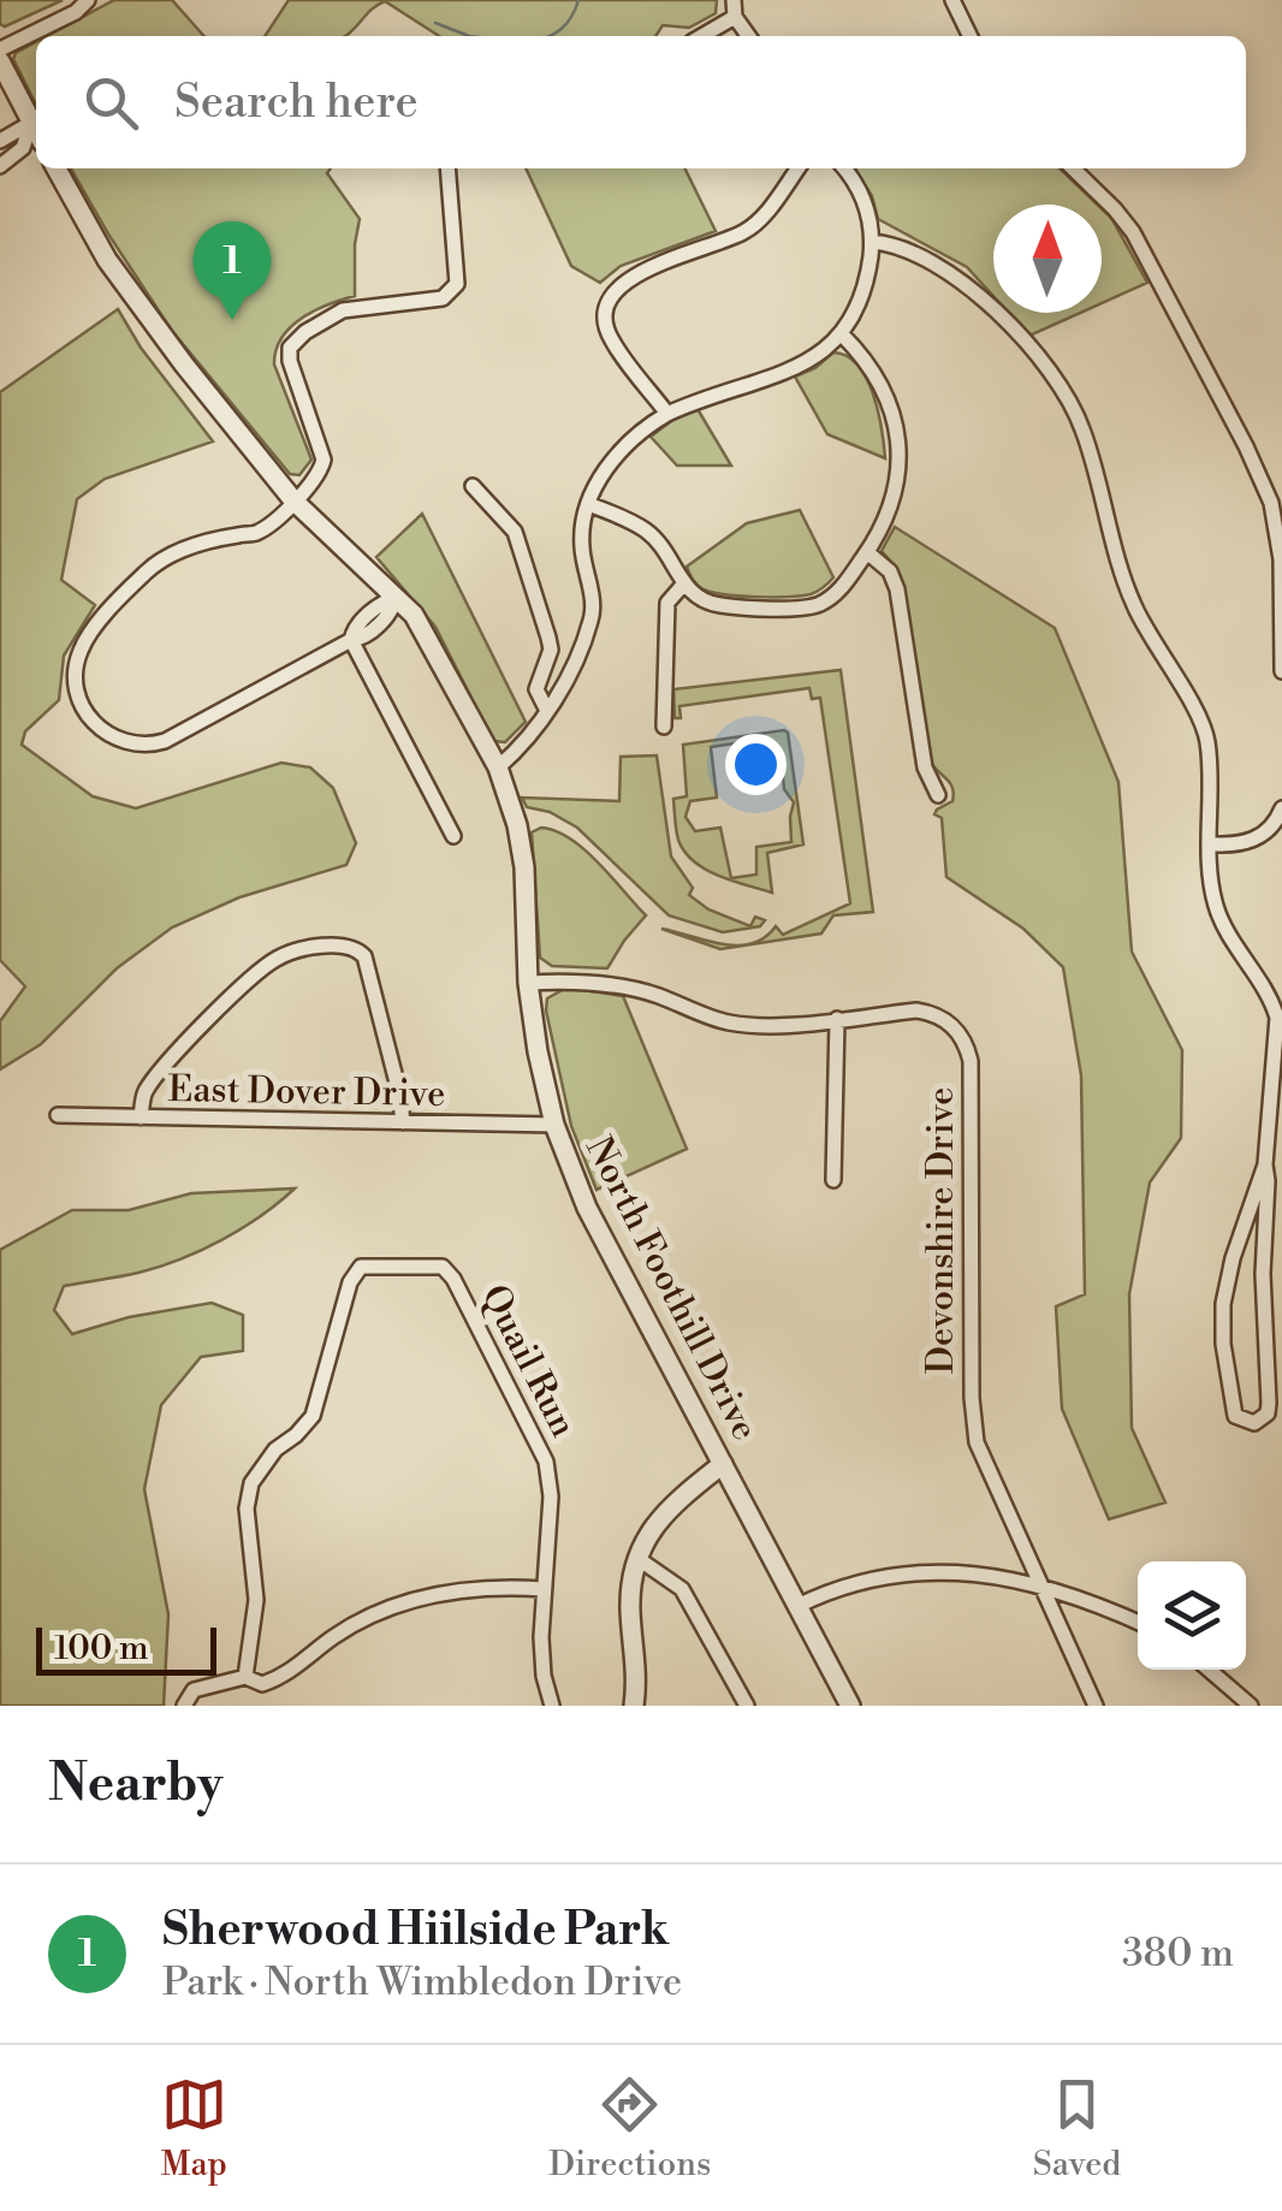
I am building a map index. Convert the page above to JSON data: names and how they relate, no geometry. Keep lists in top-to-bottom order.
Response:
{
  "streets": {
    "street": [
      "East Dover Drive",
      "Devonshire Drive",
      "North Foothill Drive",
      "Quail Run"
    ]
  },
  "crossings": [
    ["East Dover Drive", "North Foothill Drive"],
    ["Devonshire Drive", "North Foothill Drive"]
  ],
  "scale_bar": "100 m",
  "north": "top",
  "page": {
    "search": "Search here",
    "pins": "1",
    "scale": "100 m",
    "heading": "Nearby",
    "list": [
      {
        "mark": "1",
        "name": "Sherwood Hiilside Park",
        "note": "Park · North Wimbledon Drive",
        "value": "380 m"
      }
    ],
    "nav": ["Map", "Directions", "Saved"]
  }
}
